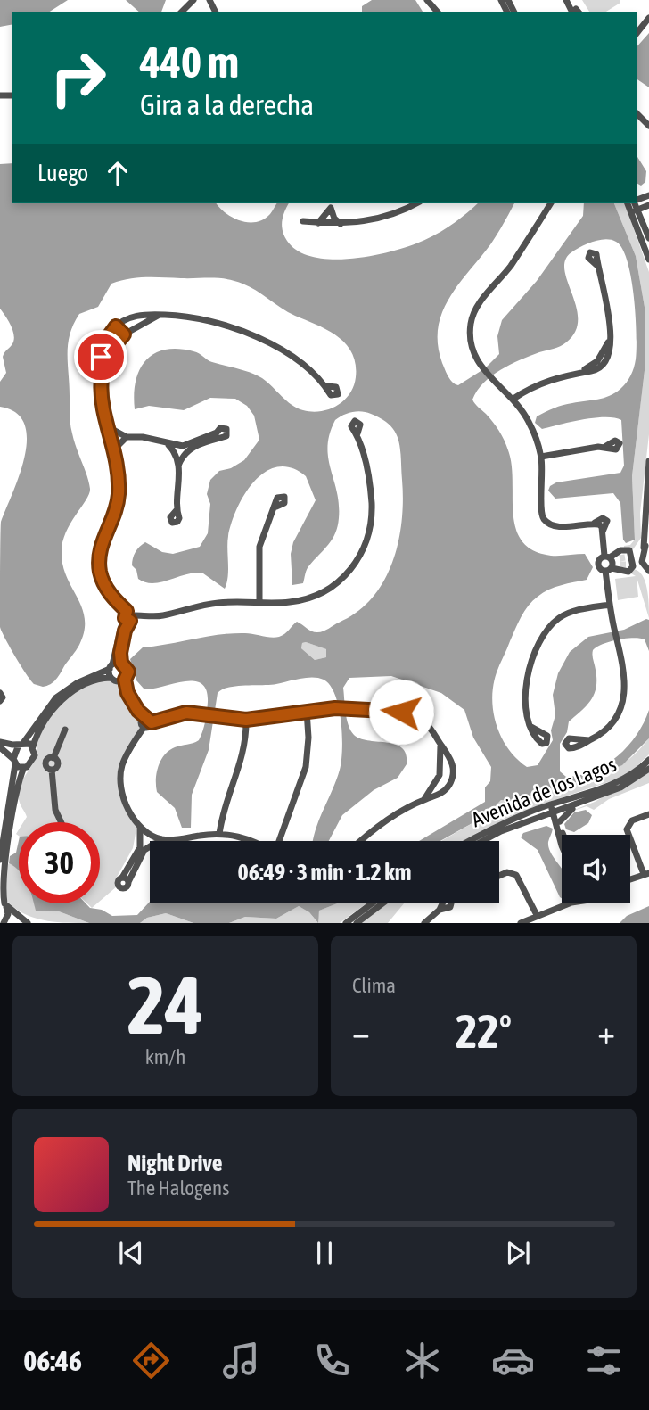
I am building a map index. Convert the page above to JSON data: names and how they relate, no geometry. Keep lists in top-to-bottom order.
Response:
{
  "streets": {
    "street": ["Avenida de los Lagos"]
  },
  "page": {
    "turn": ["440 m", "Gira a la derecha"],
    "then": "Luego",
    "limit": "30",
    "trip": "06:49 · 3 min · 1.2 km",
    "tile": [
      ["24", "km/h"],
      "Clima"
    ],
    "heat": ["−", "22°", "+"],
    "song": ["Night Drive", "The Halogens"],
    "tabs": "06:46"
  }
}
